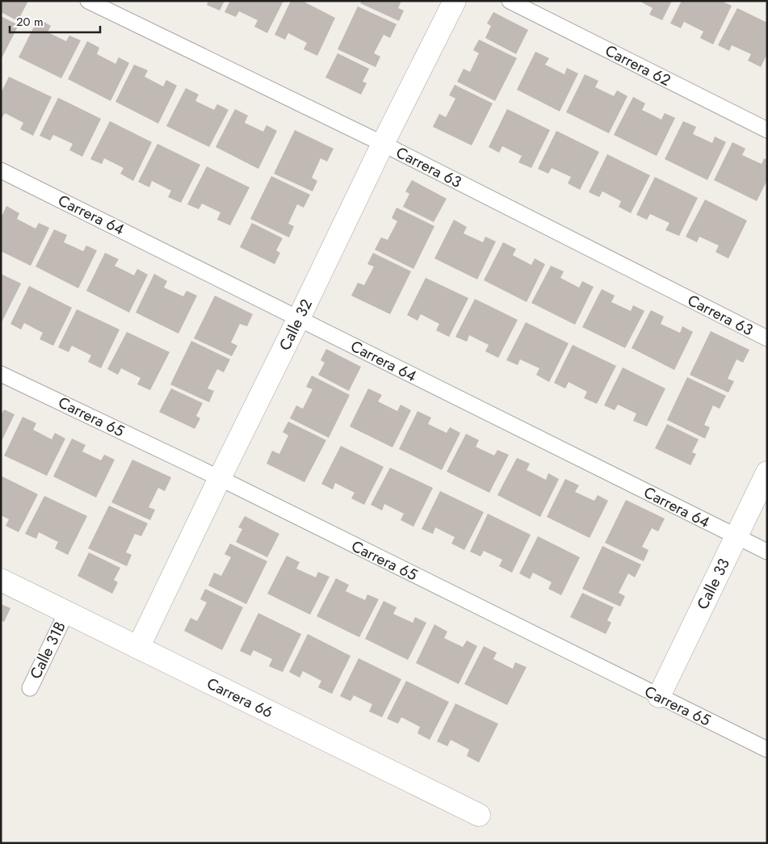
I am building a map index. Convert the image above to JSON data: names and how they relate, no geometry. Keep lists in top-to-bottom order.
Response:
{
  "streets": {
    "street": ["Calle 32", "Calle 33", "Carrera 66"],
    "lane": [
      "Carrera 62",
      "Carrera 63",
      "Carrera 64",
      "Carrera 65",
      "Calle 31B"
    ]
  },
  "crossings": [
    ["Carrera 63", "Calle 32"],
    ["Carrera 64", "Calle 32"],
    ["Carrera 64", "Calle 33"],
    ["Calle 32", "Carrera 65"],
    ["Calle 32", "Carrera 66"],
    ["Carrera 65", "Calle 33"],
    ["Calle 31B", "Carrera 66"]
  ],
  "scale_bar": "20 m"
}
